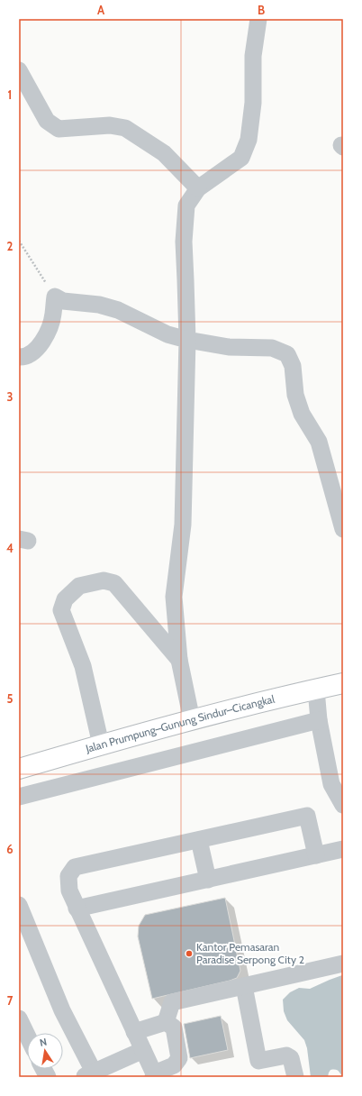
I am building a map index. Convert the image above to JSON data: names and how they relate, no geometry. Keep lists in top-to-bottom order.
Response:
{
  "streets": {
    "main road": ["Jalan Prumpung–Gunung Sindur–Cicangkal"]
  },
  "places": ["Kantor Pemasaran Paradise Serpong City 2"],
  "north": "top",
  "grid": {
    "columns": ["A", "B"],
    "rows": [
      "1",
      "2",
      "3",
      "4",
      "5",
      "6",
      "7"
    ]
  }
}
